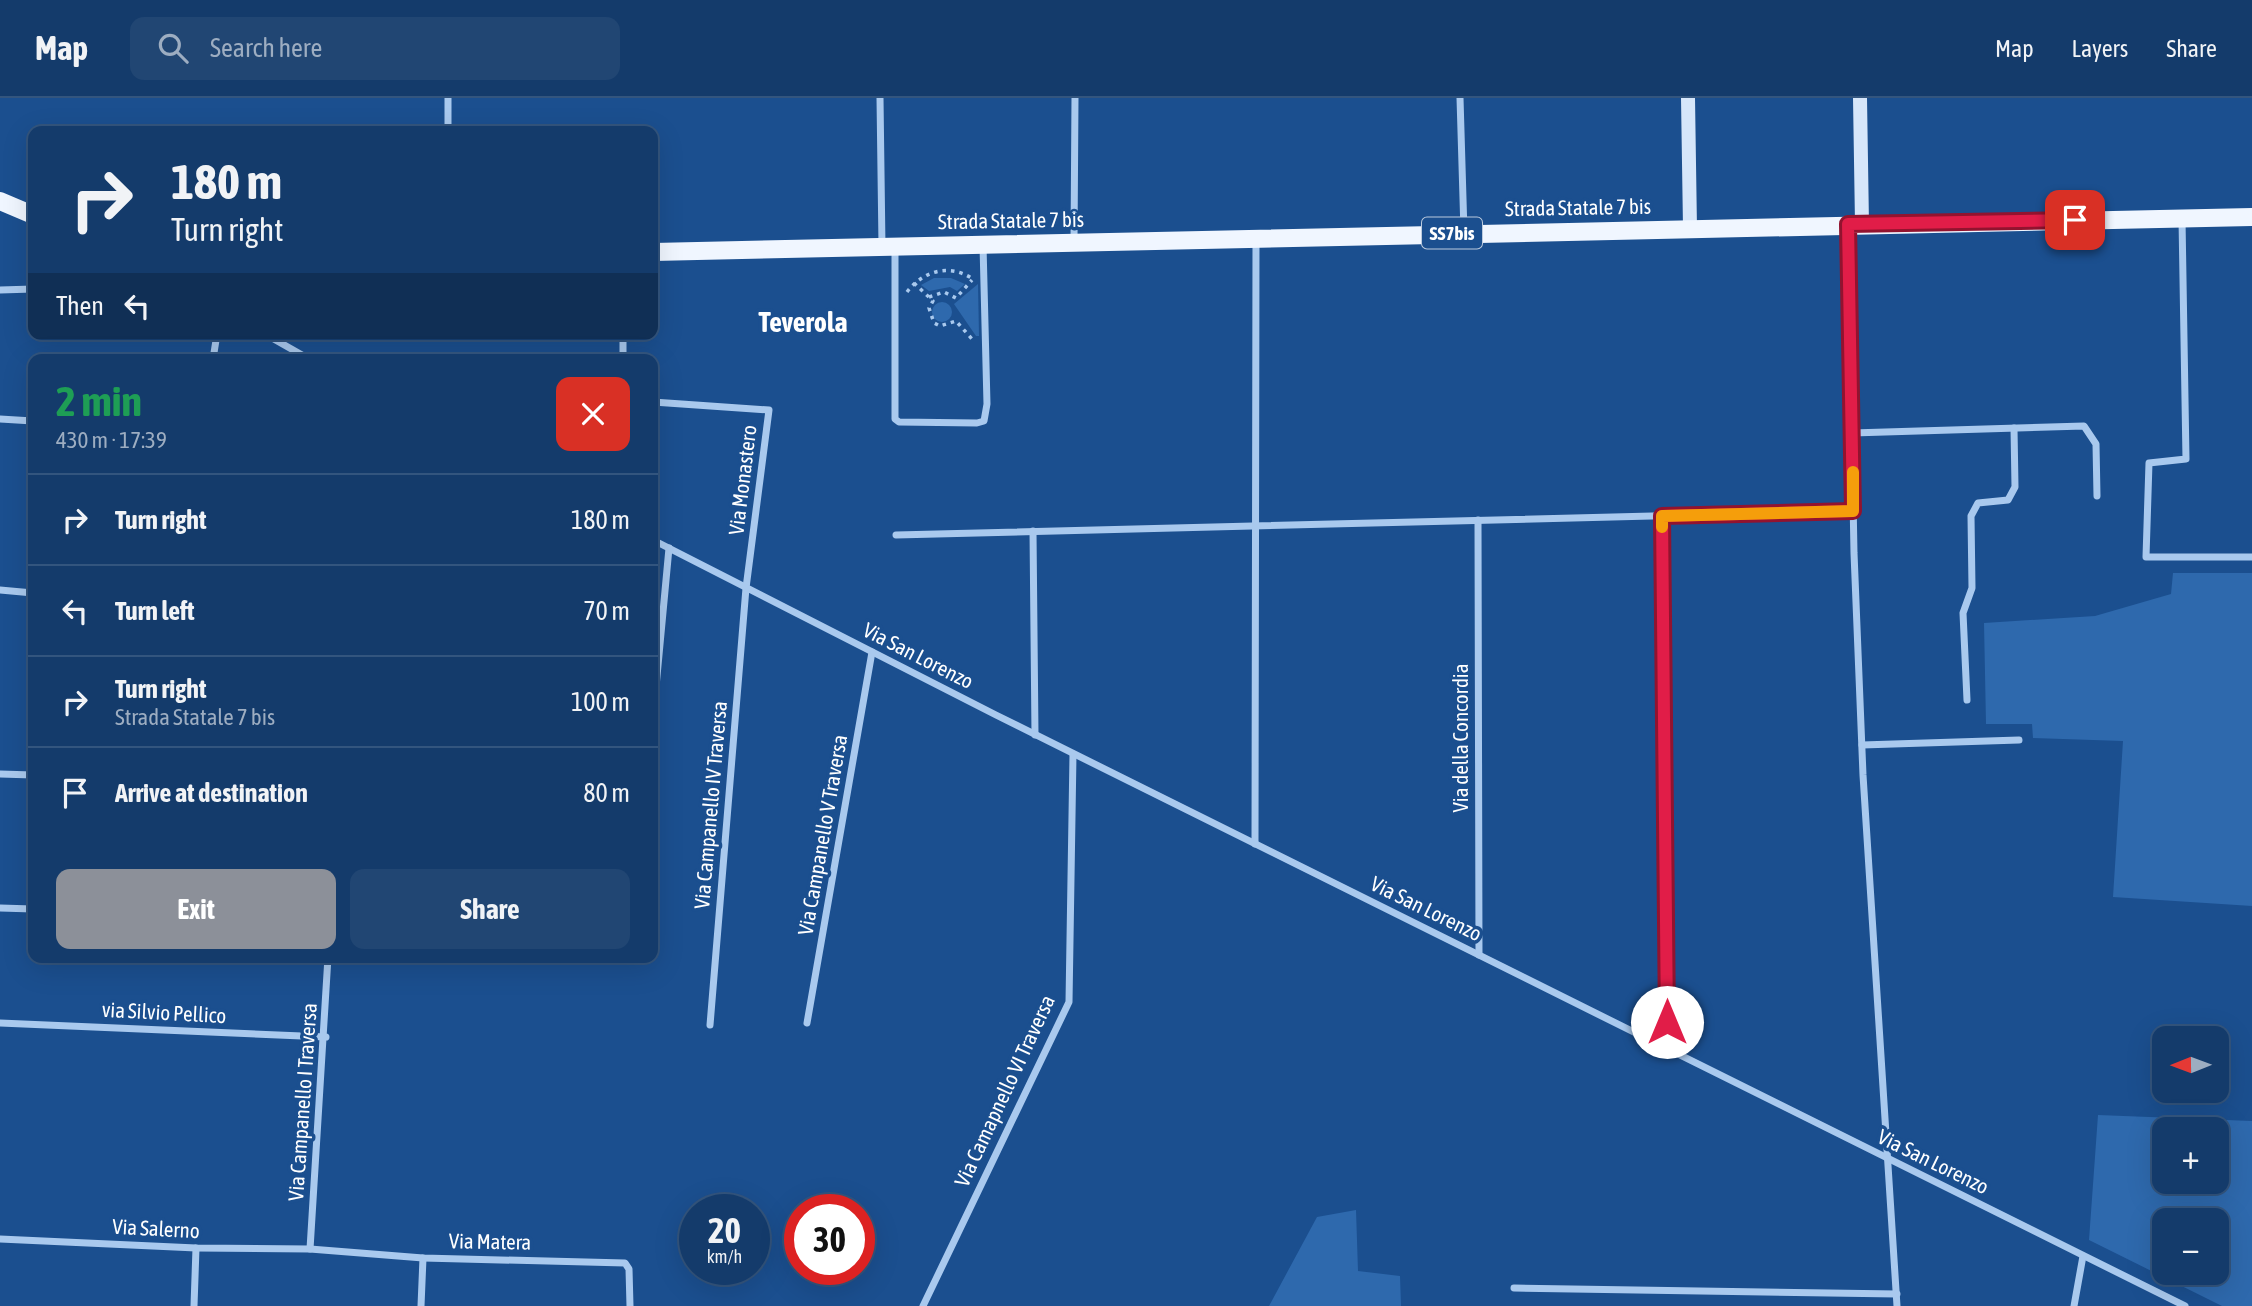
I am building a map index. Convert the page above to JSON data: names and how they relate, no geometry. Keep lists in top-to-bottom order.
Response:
{
  "streets": {
    "main road": ["Strada Statale 7 bis", "SS7bis"],
    "street": [
      "Via Monastero",
      "Via San Lorenzo",
      "Via della Concordia",
      "Via Campanello IV Traversa",
      "Via Campanello V Traversa",
      "via Silvio Pellico",
      "Via Camapnello VI Traversa",
      "Via Campanello I Traversa",
      "Via Salerno",
      "Via Matera"
    ]
  },
  "crossings": [
    ["Via Monastero", "Via San Lorenzo"],
    ["Via Monastero", "Via Campanello IV Traversa"],
    ["Via San Lorenzo", "Via della Concordia"],
    ["Via San Lorenzo", "Via Campanello IV Traversa"],
    ["Via San Lorenzo", "Via Campanello V Traversa"],
    ["Via San Lorenzo", "Via Camapnello VI Traversa"],
    ["via Silvio Pellico", "Via Campanello I Traversa"],
    ["Via Campanello I Traversa", "Via Salerno"],
    ["Via Campanello I Traversa", "Via Matera"],
    ["Via Salerno", "Via Matera"]
  ],
  "districts": ["Teverola"],
  "north": "left",
  "page": {
    "header": "Map",
    "search": "Search here",
    "nav": ["Map", "Layers", "Share"],
    "turn": ["180 m", "Turn right"],
    "then": "Then",
    "heading": ["2 min", "430 m · 17:39"],
    "list": [
      {
        "name": "Turn right",
        "value": "180 m"
      },
      {
        "name": "Turn left",
        "value": "70 m"
      },
      {
        "name": "Turn right",
        "note": "Strada Statale 7 bis",
        "value": "100 m"
      },
      {
        "name": "Arrive at destination",
        "value": "80 m"
      }
    ],
    "buttons": ["Exit", "Share"],
    "map_buttons": ["+", "−"],
    "speed": "20 km/h",
    "limit": "30"
  }
}
